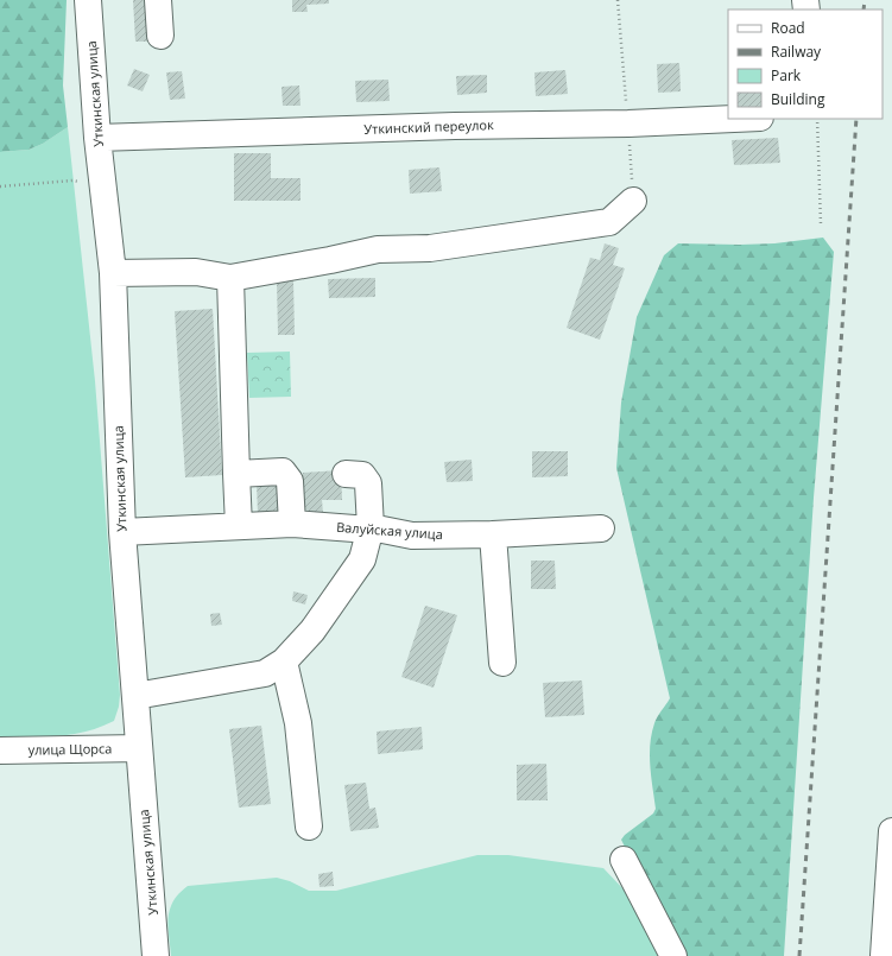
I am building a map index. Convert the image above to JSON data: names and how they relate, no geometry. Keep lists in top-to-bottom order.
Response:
{
  "streets": {
    "street": [
      "Уткинская улица",
      "Уткинский переулок",
      "Валуйская улица",
      "улица Щорса"
    ]
  },
  "crossings": [
    ["Уткинская улица", "Уткинский переулок"],
    ["Уткинская улица", "Валуйская улица"],
    ["Уткинская улица", "улица Щорса"]
  ],
  "legend": [
    "Road",
    "Railway",
    "Park",
    "Building"
  ]
}
